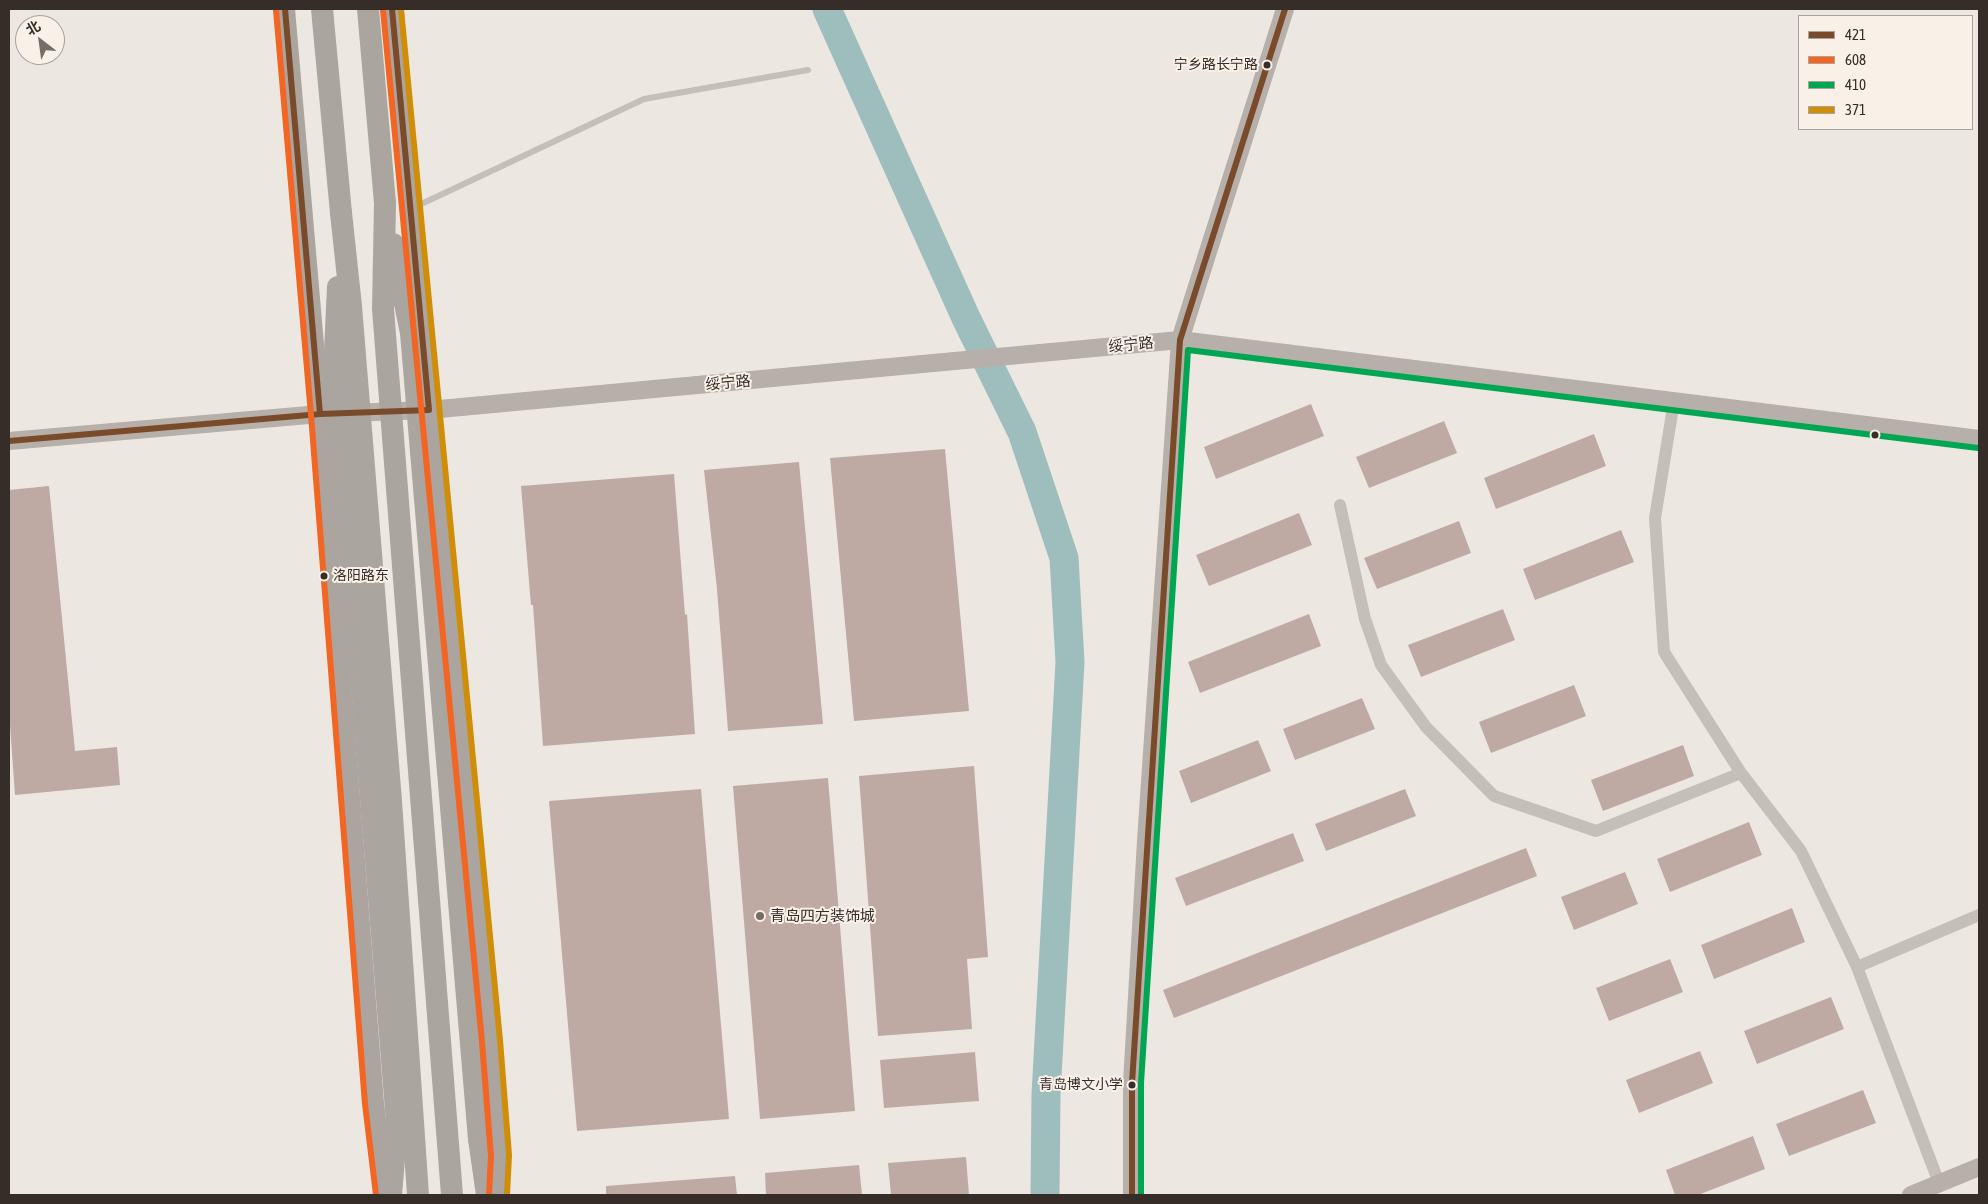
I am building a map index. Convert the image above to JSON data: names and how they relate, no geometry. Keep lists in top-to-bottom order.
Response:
{
  "streets": {
    "street": ["绥宁路"]
  },
  "places": [
    "宁乡路长宁路",
    "洛阳路东",
    "青岛四方装饰城",
    "青岛博文小学"
  ],
  "lines": [
    "transit line 421",
    "transit line 371",
    "transit line 608",
    "transit line 410"
  ],
  "legend": [
    "421",
    "608",
    "410",
    "371"
  ],
  "north": "top left"
}
